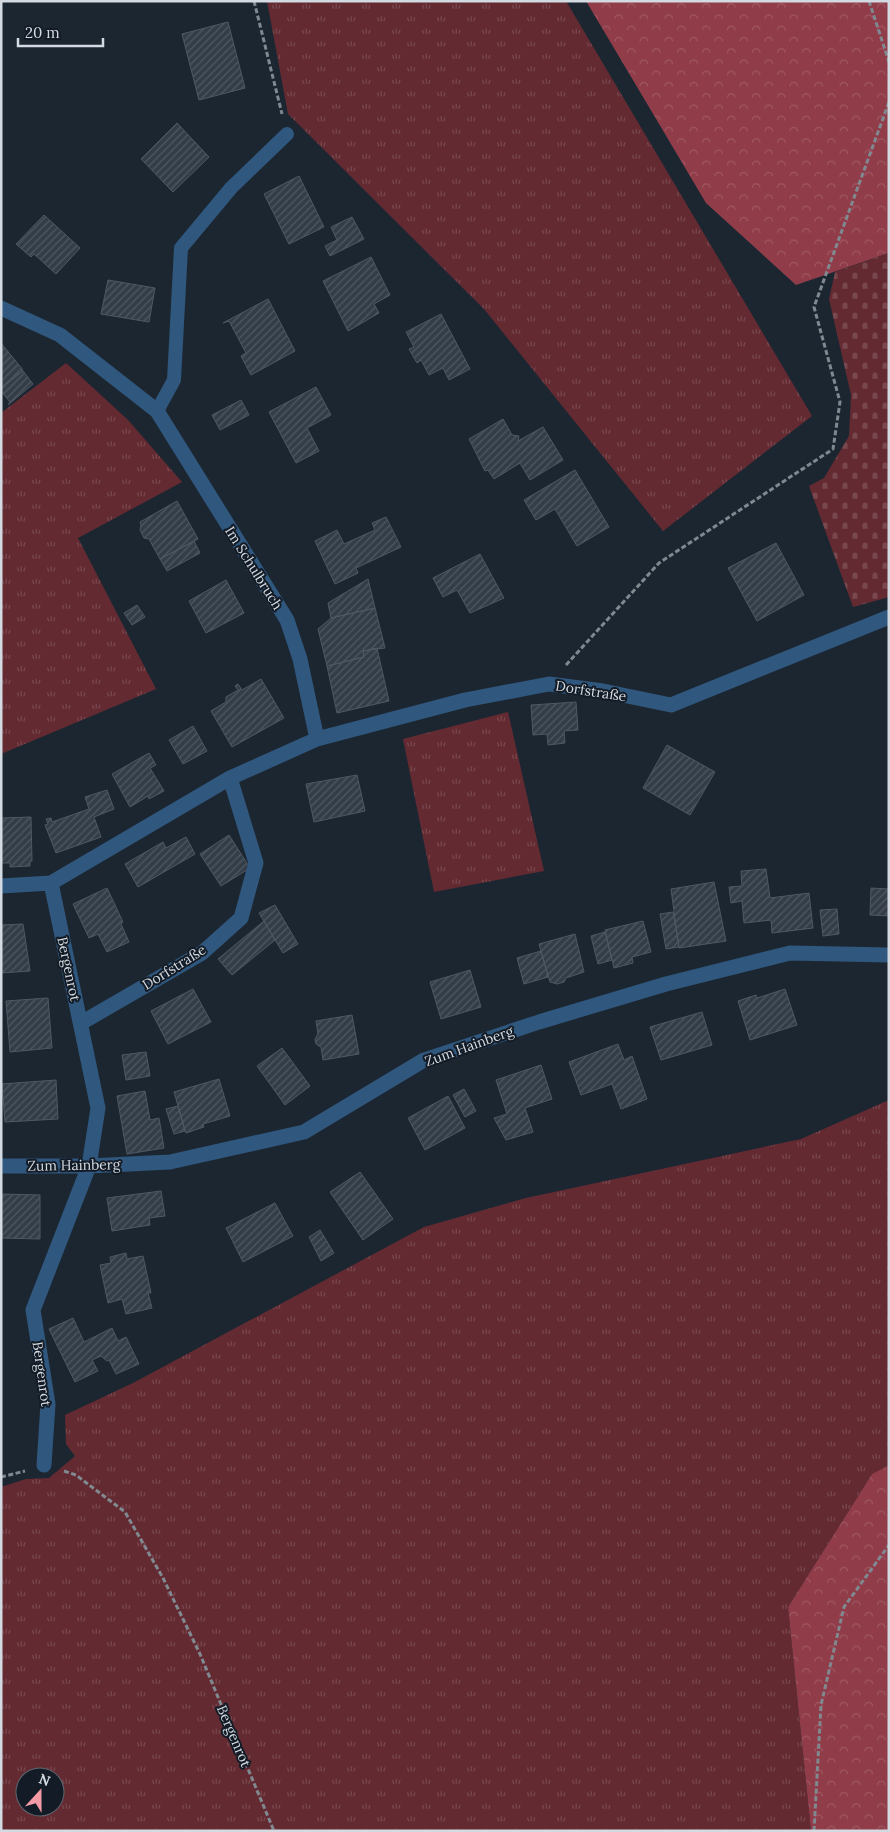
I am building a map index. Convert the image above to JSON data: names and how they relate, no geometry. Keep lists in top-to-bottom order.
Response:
{
  "streets": {
    "street": [
      "Im Schulbruch",
      "Dorfstraße",
      "Bergenrot",
      "Zum Hainberg"
    ]
  },
  "crossings": [
    ["Im Schulbruch", "Dorfstraße"],
    ["Dorfstraße", "Bergenrot"],
    ["Bergenrot", "Zum Hainberg"]
  ],
  "scale_bar": "20 m",
  "north": "top"
}
